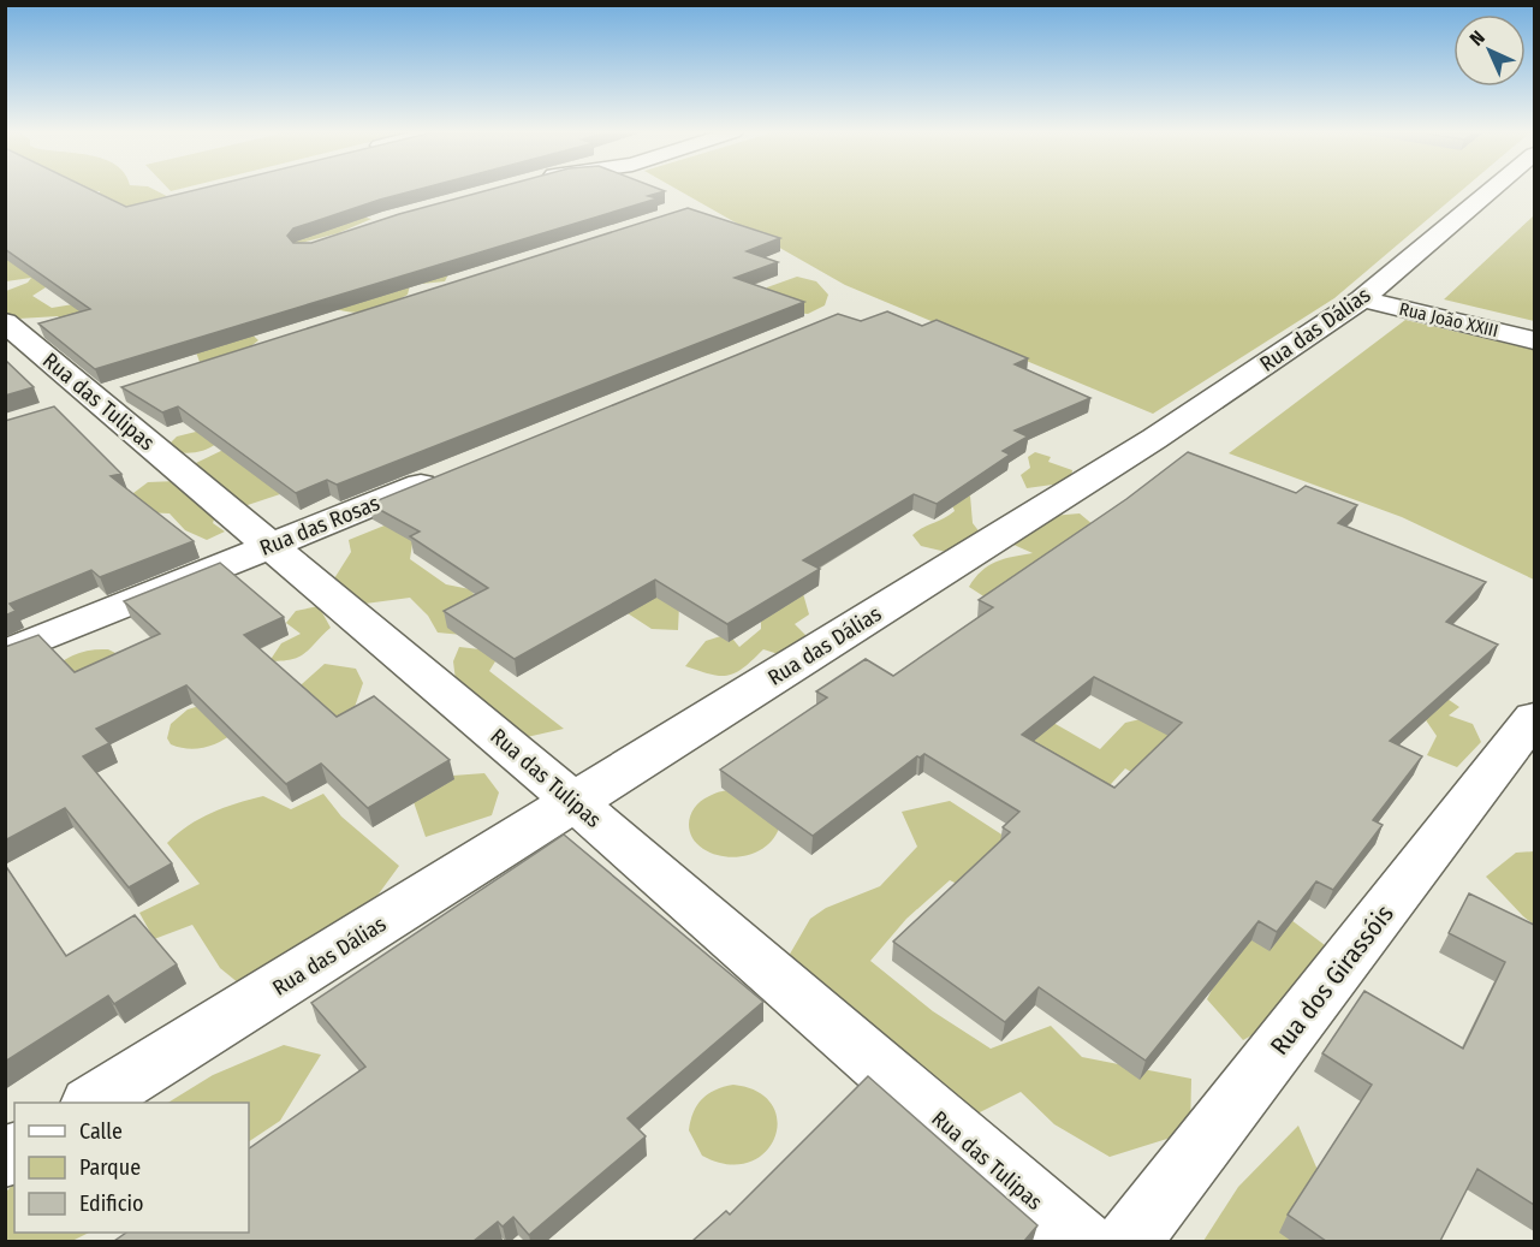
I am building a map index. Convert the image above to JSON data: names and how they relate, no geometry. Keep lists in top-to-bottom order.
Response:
{
  "streets": {
    "street": [
      "Rua João XXIII",
      "Rua das Dálias",
      "Rua das Tulipas",
      "Rua das Rosas",
      "Rua dos Girassóis"
    ]
  },
  "crossings": [
    ["Rua João XXIII", "Rua das Dálias"],
    ["Rua das Dálias", "Rua das Tulipas"],
    ["Rua das Tulipas", "Rua das Rosas"]
  ],
  "legend": ["Calle", "Parque", "Edificio"],
  "north": "top left"
}
